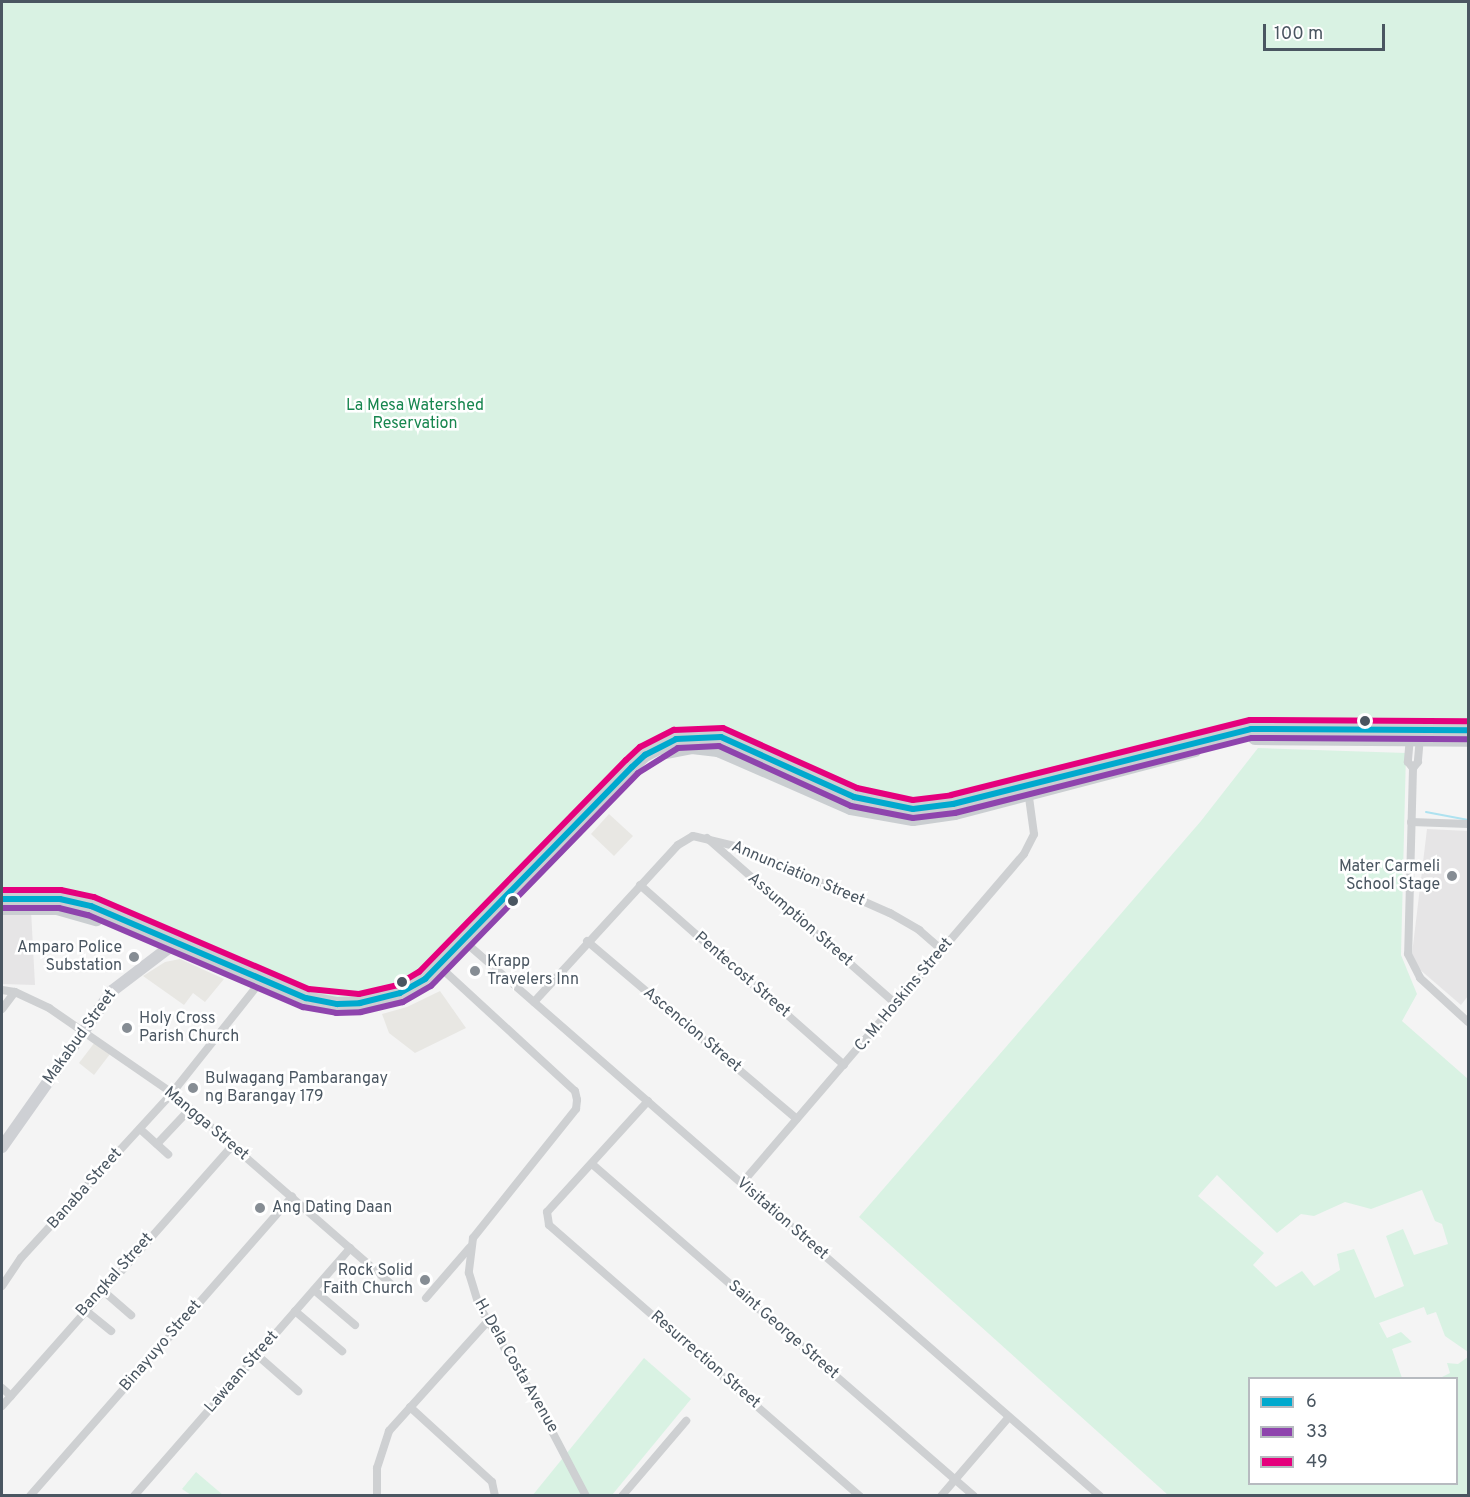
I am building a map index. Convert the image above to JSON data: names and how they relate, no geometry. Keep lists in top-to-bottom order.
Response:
{
  "streets": {
    "street": [
      "Annunciation Street",
      "Assumption Street",
      "Pentecost Street",
      "C. M. Hoskins Street",
      "Ascencion Street",
      "Makabud Street",
      "Mangga Street",
      "Banaba Street",
      "Visitation Street",
      "Bangkal Street",
      "Saint George Street",
      "Binayuyo Street",
      "Resurrection Street",
      "H. Dela Costa Avenue",
      "Lawaan Street"
    ]
  },
  "crossings": [
    ["Annunciation Street", "Assumption Street"],
    ["Annunciation Street", "C. M. Hoskins Street"],
    ["Assumption Street", "C. M. Hoskins Street"],
    ["Pentecost Street", "C. M. Hoskins Street"],
    ["C. M. Hoskins Street", "Ascencion Street"],
    ["C. M. Hoskins Street", "Visitation Street"],
    ["Makabud Street", "Mangga Street"],
    ["Mangga Street", "Banaba Street"],
    ["Mangga Street", "Bangkal Street"],
    ["Mangga Street", "Binayuyo Street"],
    ["Mangga Street", "Lawaan Street"],
    ["Saint George Street", "Resurrection Street"]
  ],
  "parks": ["La Mesa Watershed Reservation"],
  "places": [
    "Mater Carmeli School Stage",
    "Amparo Police Substation",
    "Krapp Travelers Inn",
    "Holy Cross Parish Church",
    "Bulwagang Pambarangay ng Barangay 179",
    "Ang Dating Daan",
    "Rock Solid Faith Church"
  ],
  "lines": ["transit line 49", "transit line 6", "transit line 33"],
  "legend": ["6", "33", "49"],
  "scale_bar": "100 m"
}
